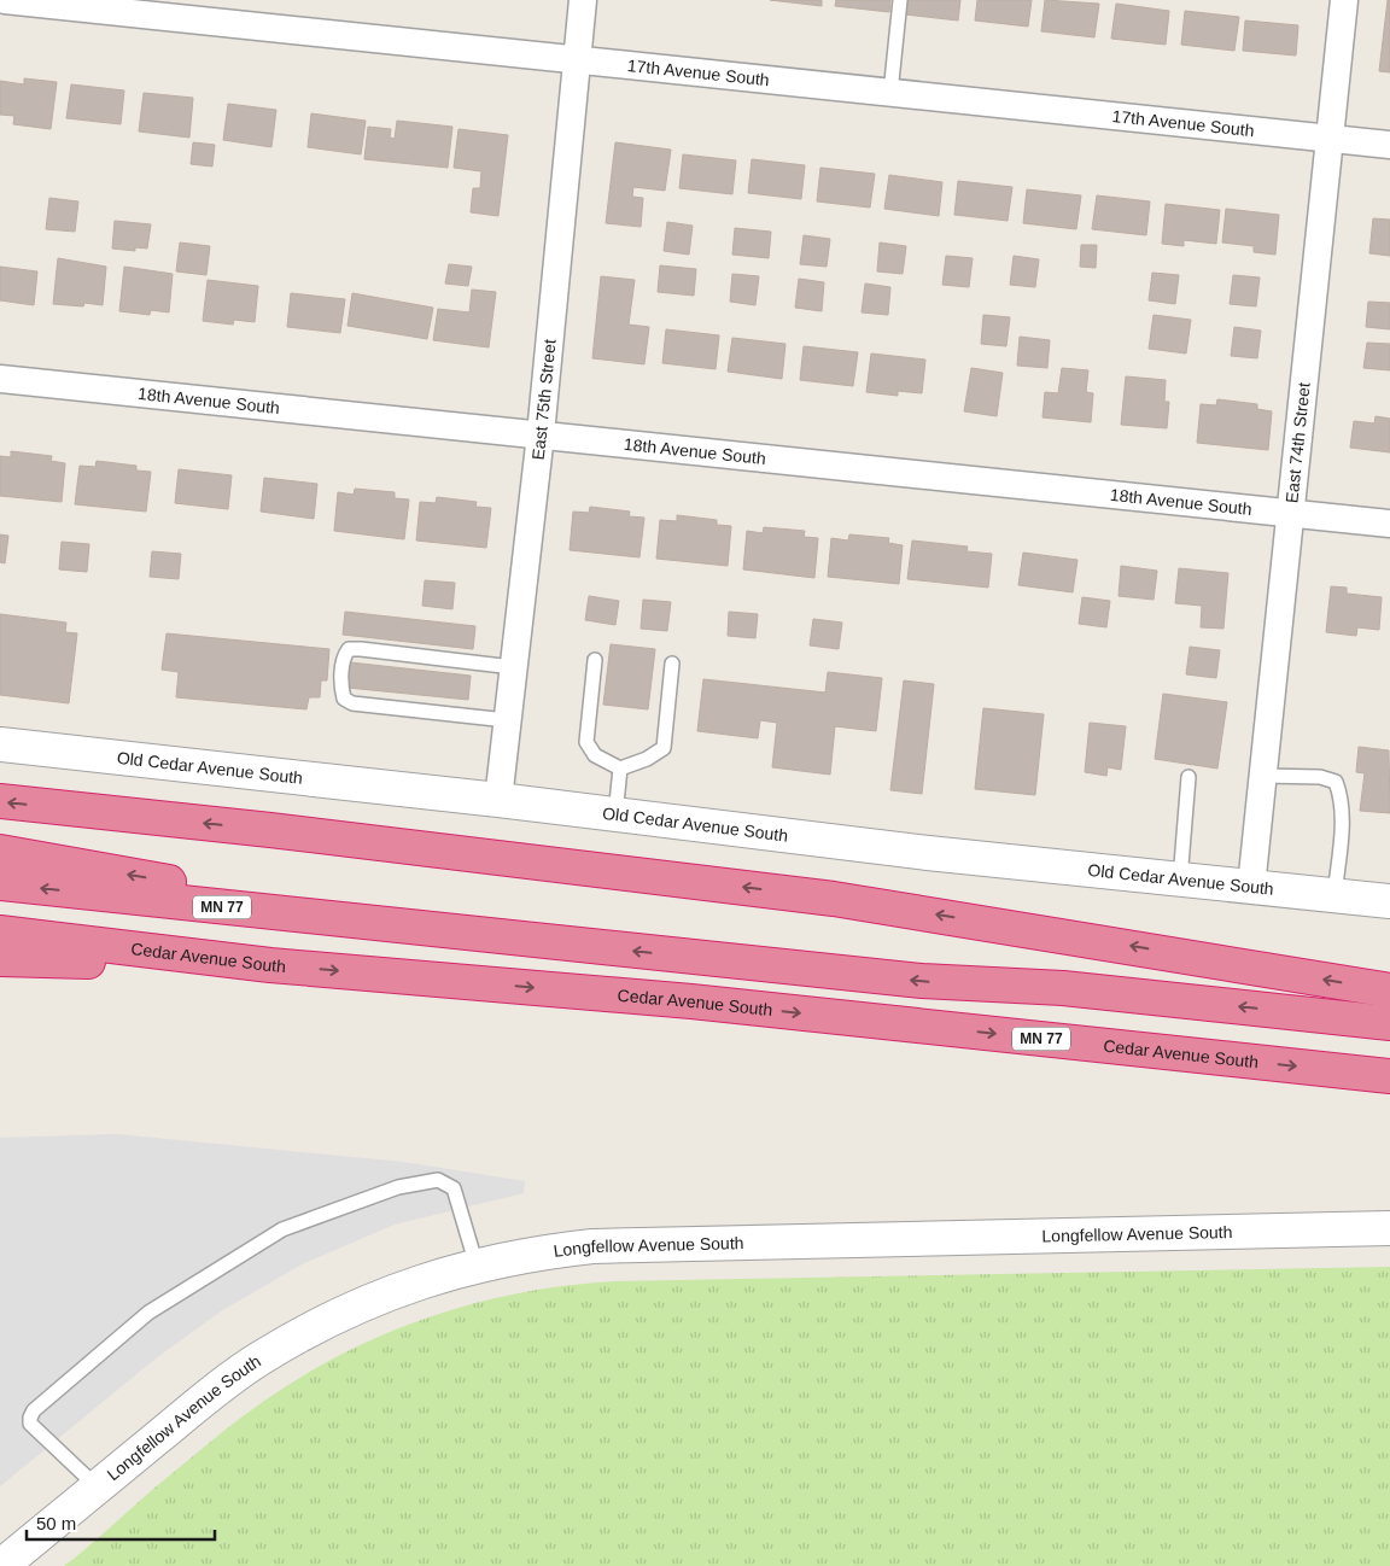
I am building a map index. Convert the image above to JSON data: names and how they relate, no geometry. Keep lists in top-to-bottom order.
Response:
{
  "streets": {
    "highway": ["MN 77", "Cedar Avenue South"],
    "street": [
      "17th Avenue South",
      "18th Avenue South",
      "East 75th Street",
      "East 74th Street",
      "Old Cedar Avenue South",
      "Longfellow Avenue South"
    ]
  },
  "crossings": [
    ["17th Avenue South", "East 75th Street"],
    ["17th Avenue South", "East 74th Street"],
    ["18th Avenue South", "East 75th Street"],
    ["18th Avenue South", "East 74th Street"],
    ["East 75th Street", "Old Cedar Avenue South"],
    ["East 74th Street", "Old Cedar Avenue South"]
  ],
  "scale_bar": "50 m"
}
